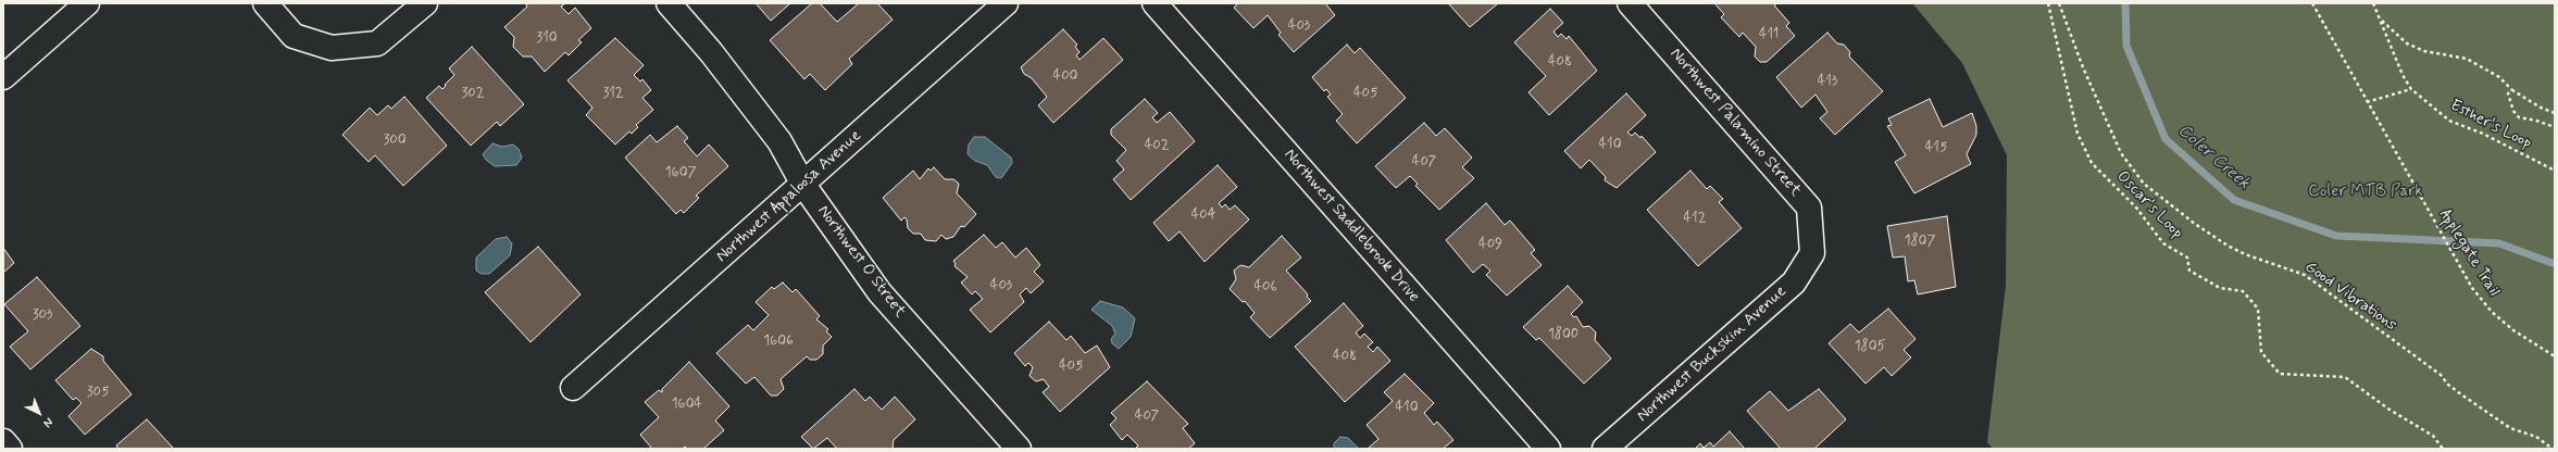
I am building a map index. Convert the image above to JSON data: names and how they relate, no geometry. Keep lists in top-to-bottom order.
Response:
{
  "streets": {
    "street": [
      "Northwest Palamino Street",
      "Northwest Appaloosa Avenue",
      "Northwest Saddlebrook Drive",
      "Northwest O Street",
      "Northwest Buckskin Avenue"
    ],
    "path": [
      "Esther's Loop",
      "Oscar's Loop",
      "Applegate Trail",
      "Good Vibrations"
    ]
  },
  "crossings": [
    ["Northwest Palamino Street", "Northwest Buckskin Avenue"],
    ["Northwest Appaloosa Avenue", "Northwest O Street"]
  ],
  "water": ["Coler Creek"],
  "parks": ["Coler MTB Park"],
  "house_numbers": [
    "403",
    "411",
    "310",
    "408",
    "400",
    "413",
    "302",
    "312",
    "405",
    "300",
    "410",
    "402",
    "415",
    "407",
    "1607",
    "404",
    "412",
    "1807",
    "409",
    "403",
    "406",
    "303",
    "1800",
    "1606",
    "1805",
    "408",
    "405",
    "305",
    "1604",
    "410",
    "407"
  ],
  "north": "bottom right"
}
